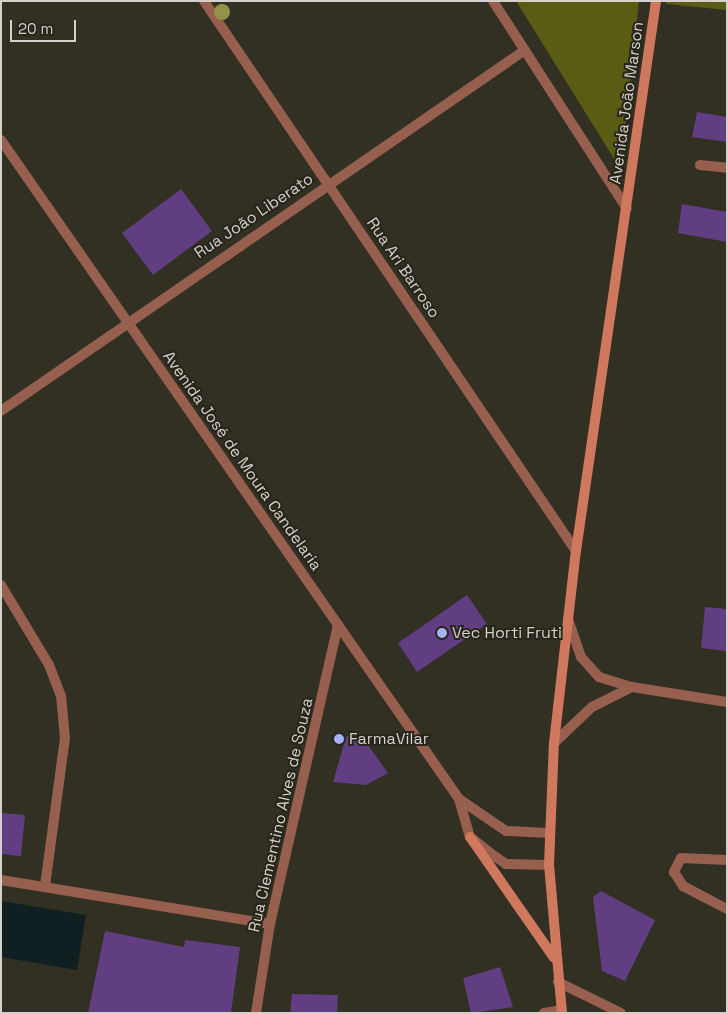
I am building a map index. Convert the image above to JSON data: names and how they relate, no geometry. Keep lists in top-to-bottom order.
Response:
{
  "streets": {
    "main road": ["Avenida João Marson"],
    "street": [
      "Rua João Liberato",
      "Rua Ari Barroso",
      "Avenida José de Moura Candelaria",
      "Rua Clementino Alves de Souza"
    ]
  },
  "crossings": [
    ["Avenida João Marson", "Rua Ari Barroso"],
    ["Avenida João Marson", "Avenida José de Moura Candelaria"],
    ["Rua João Liberato", "Rua Ari Barroso"],
    ["Rua João Liberato", "Avenida José de Moura Candelaria"],
    ["Avenida José de Moura Candelaria", "Rua Clementino Alves de Souza"]
  ],
  "places": ["Vec Horti Fruti", "FarmaVilar"],
  "scale_bar": "20 m"
}
